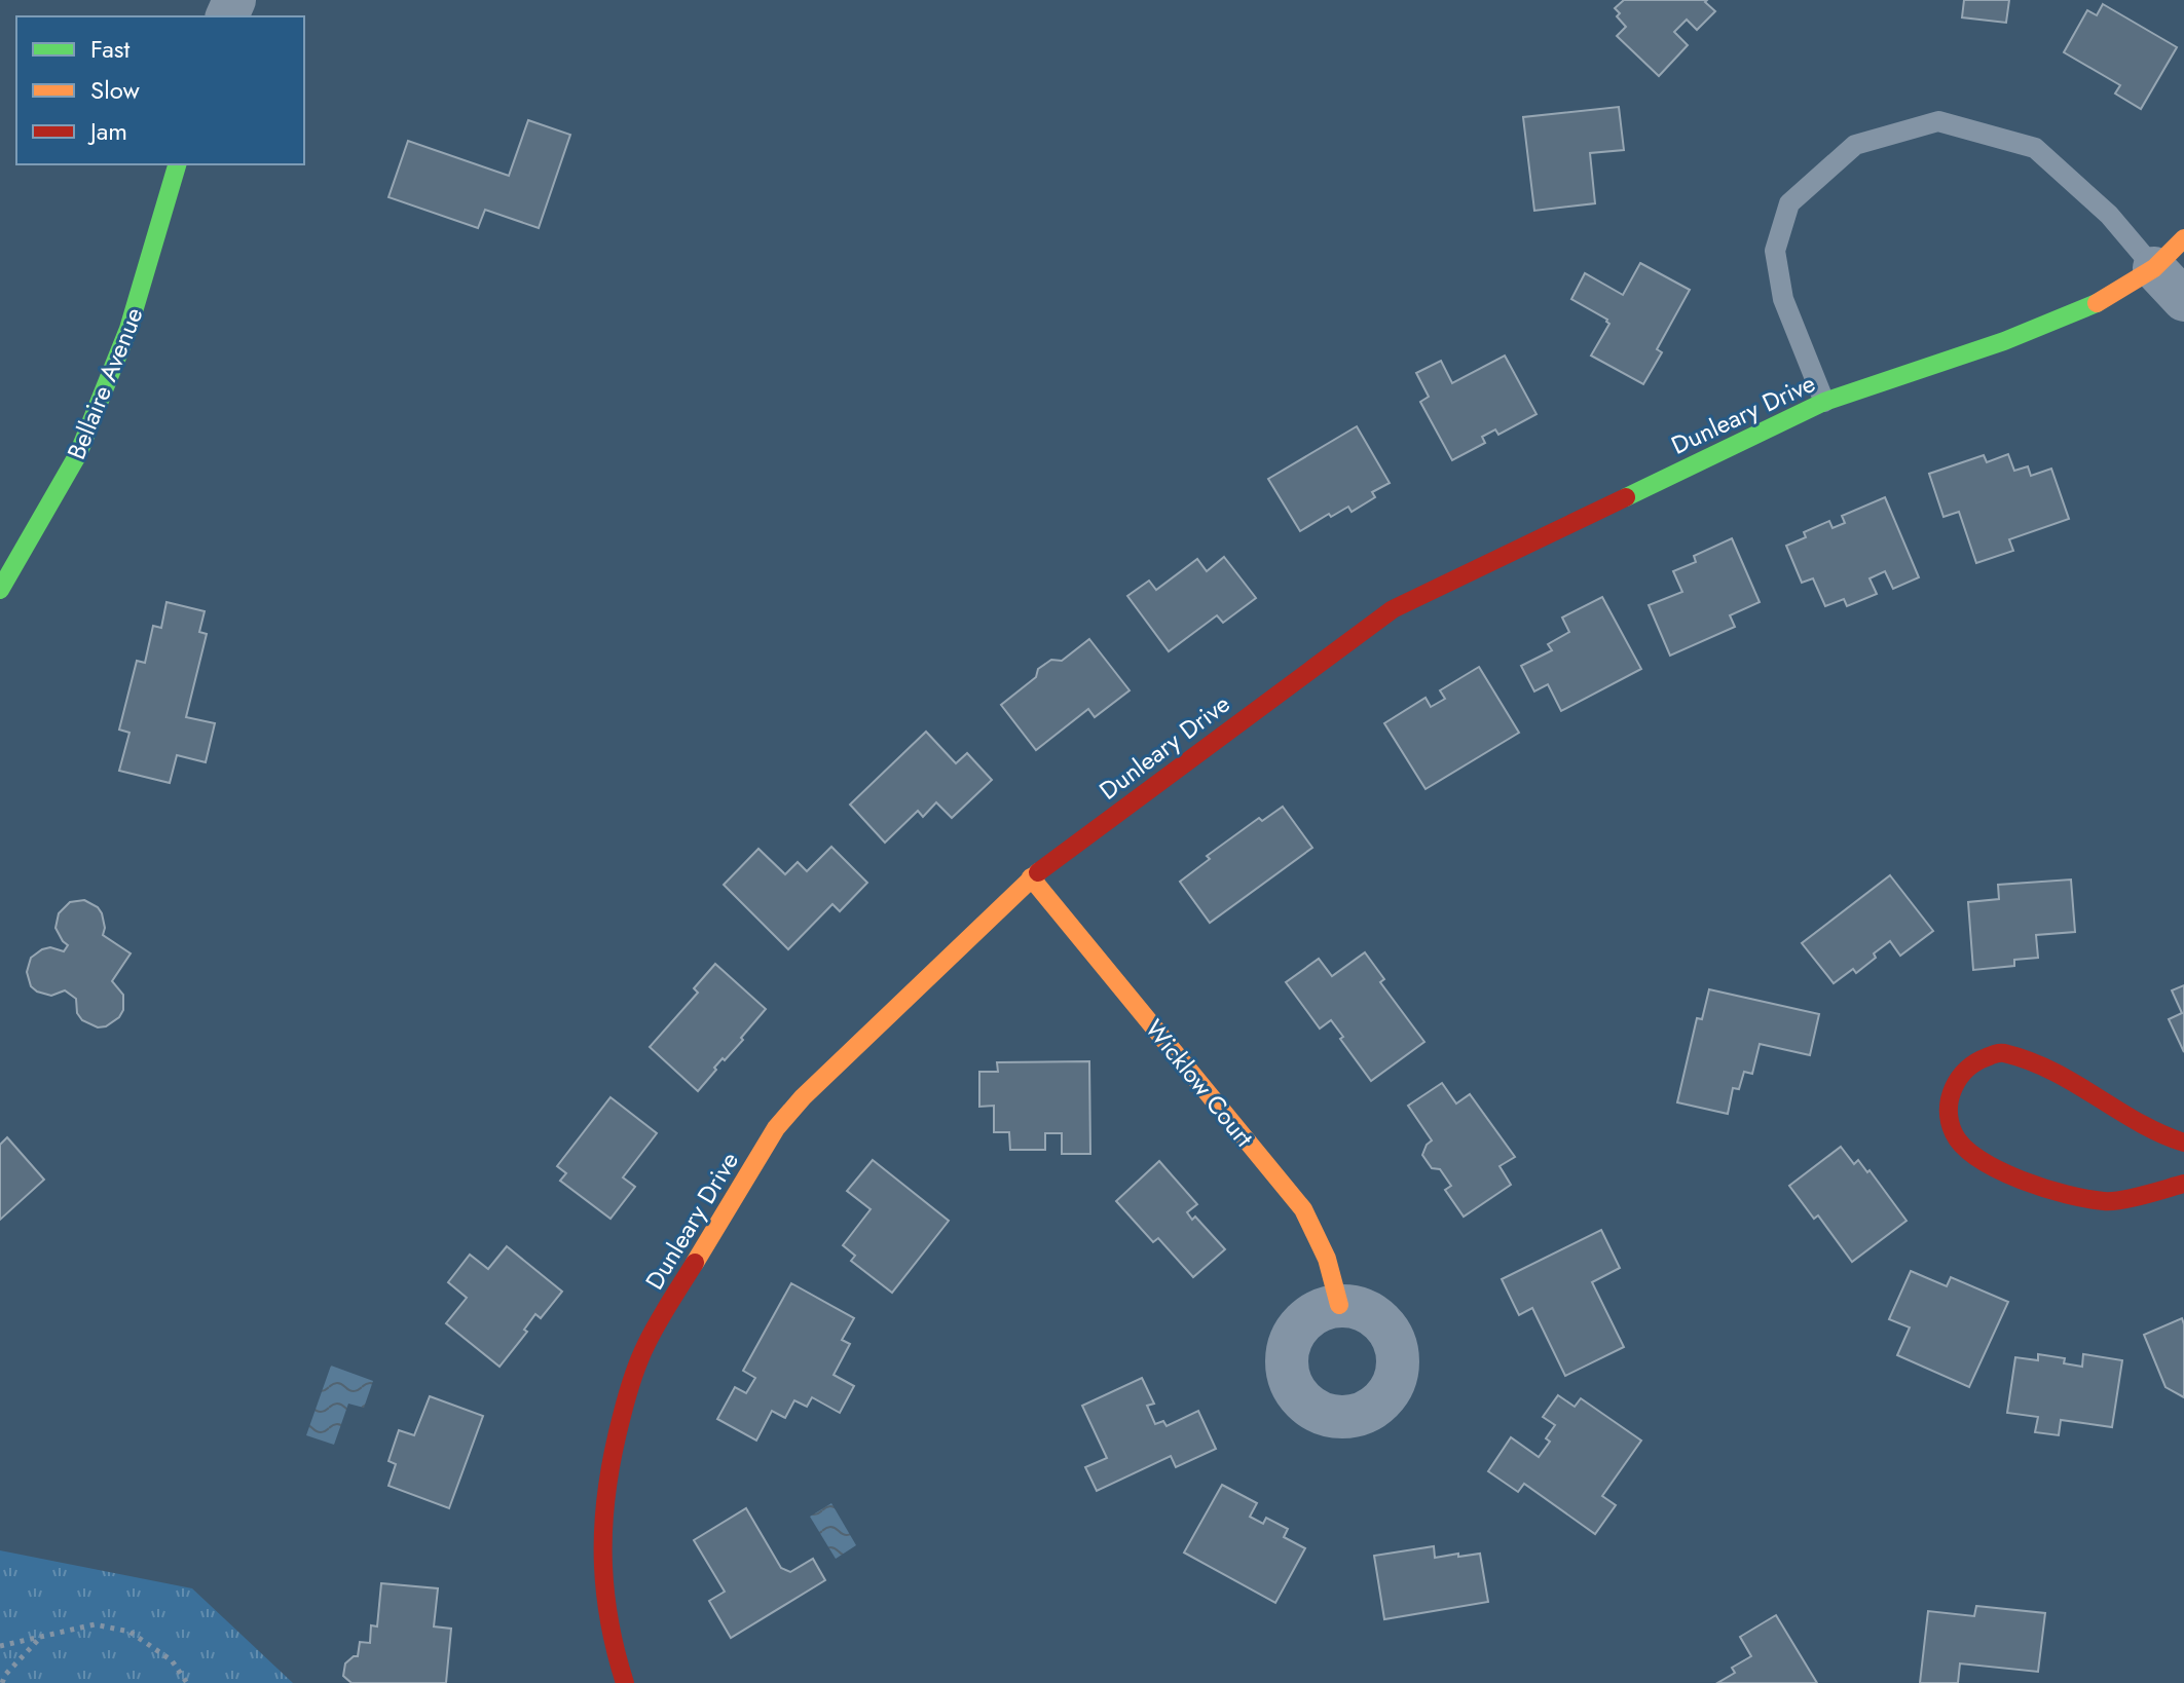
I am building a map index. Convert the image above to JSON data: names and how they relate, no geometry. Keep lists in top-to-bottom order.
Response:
{
  "streets": {
    "street": ["Bellaire Avenue", "Dunleary Drive", "Wicklow Court"]
  },
  "crossings": [
    ["Dunleary Drive", "Wicklow Court"]
  ],
  "legend": ["Fast", "Slow", "Jam"]
}
